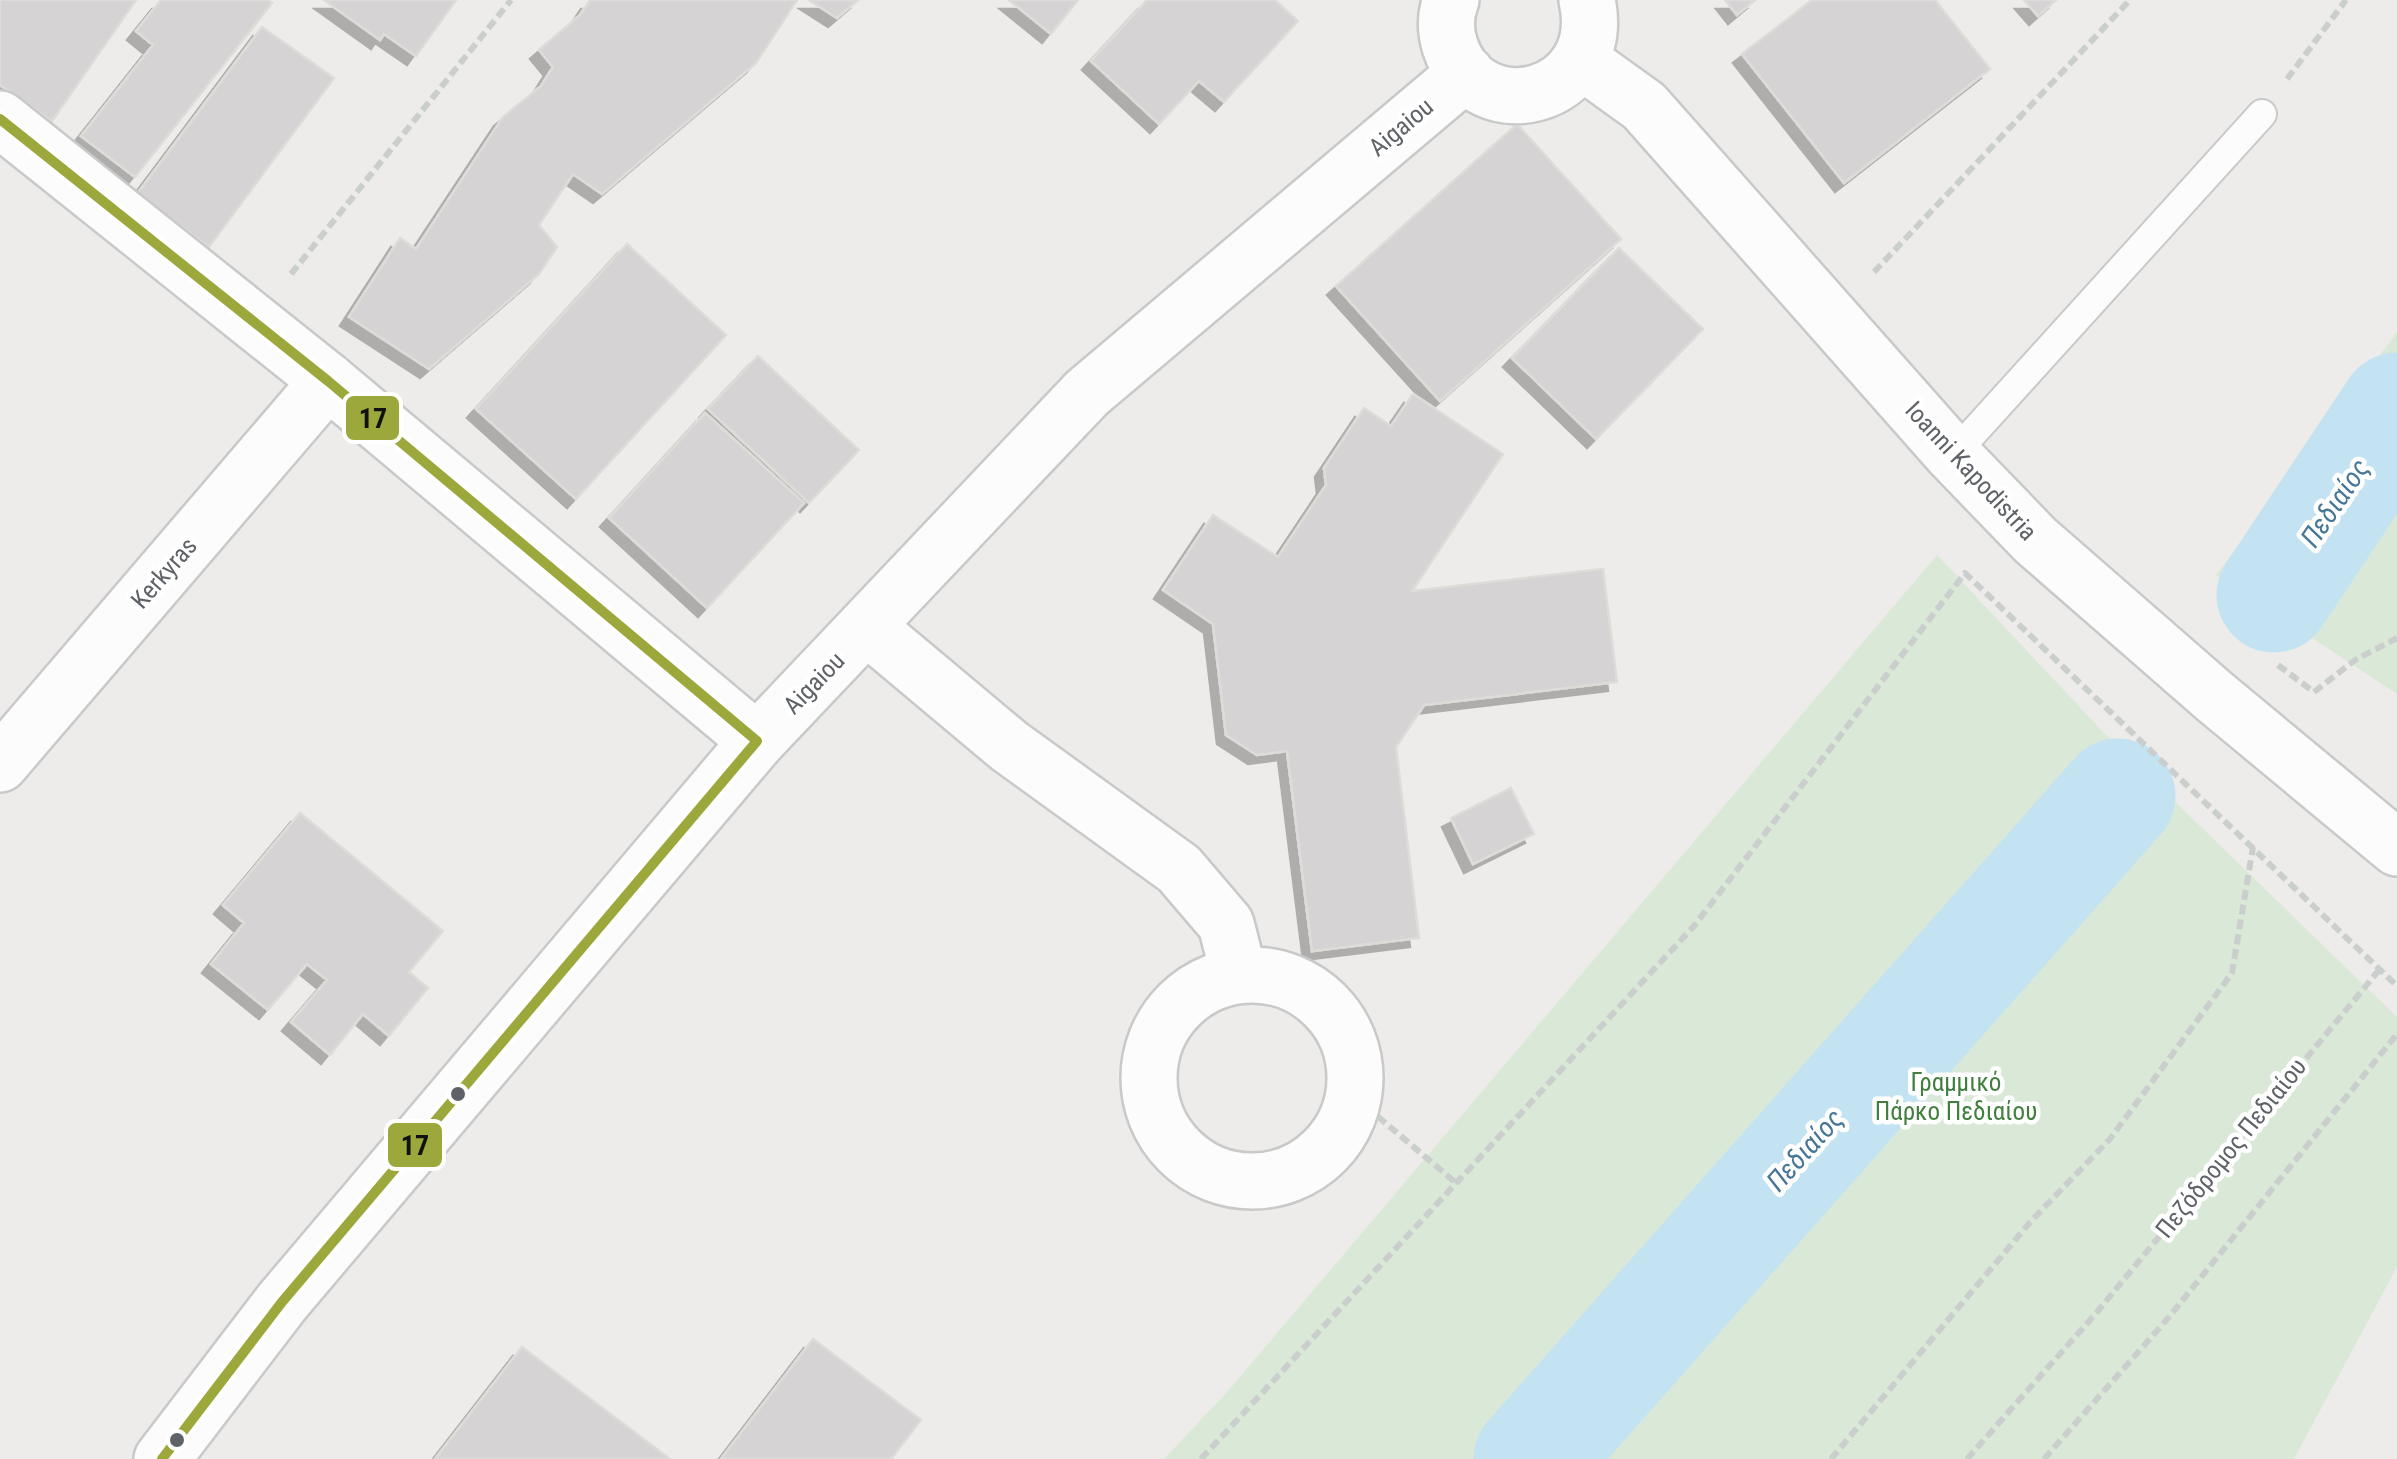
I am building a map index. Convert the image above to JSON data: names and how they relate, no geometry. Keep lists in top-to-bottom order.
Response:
{
  "streets": {
    "street": ["Aigaiou", "Ioanni Kapodistria", "Kerkyras"],
    "path": ["Πεζόδρομος Πεδιαίου"]
  },
  "water": ["Πεδιαίος"],
  "parks": ["Γραμμικό Πάρκο Πεδιαίου"],
  "lines": ["transit line 17"]
}
